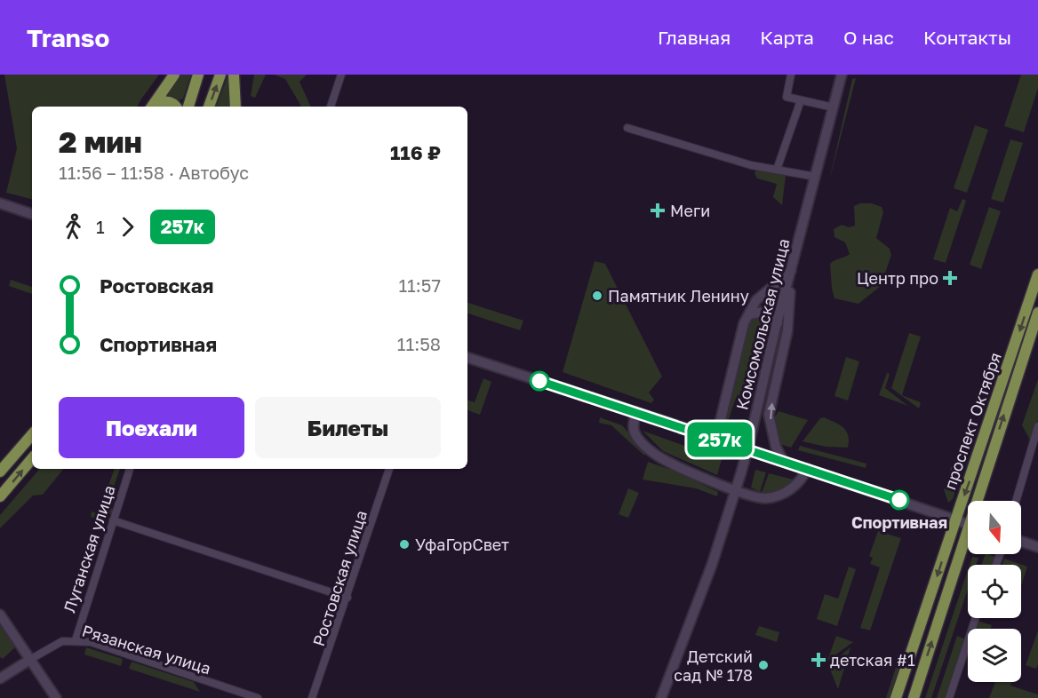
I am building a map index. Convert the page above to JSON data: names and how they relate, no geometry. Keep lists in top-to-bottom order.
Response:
{
  "streets": {
    "main road": ["Комсомольская улица", "проспект Октября"],
    "street": ["Луганская улица", "Ростовская улица", "Рязанская улица"]
  },
  "crossings": [
    ["Луганская улица", "Рязанская улица"]
  ],
  "places": {
    "health": ["Меги", "Центр про", "детская #1"],
    "other": [
      "Памятник Ленину",
      "Спортивная",
      "УфаГорСвет",
      "Детский сад № 178"
    ]
  },
  "lines": ["bus line 257к"],
  "north": "bottom",
  "page": {
    "header": "Transo",
    "nav": [
      "Главная",
      "Карта",
      "О нас",
      "Контакты"
    ],
    "on_map": "257к",
    "heading": ["2 мин", "11:56 – 11:58 · Автобус", "116 ₽"],
    "legs": ["1", "257к"],
    "list": [
      {
        "name": "Ростовская",
        "value": "11:57"
      },
      {
        "name": "Спортивная",
        "value": "11:58"
      }
    ],
    "buttons": ["Поехали", "Билеты"]
  }
}
